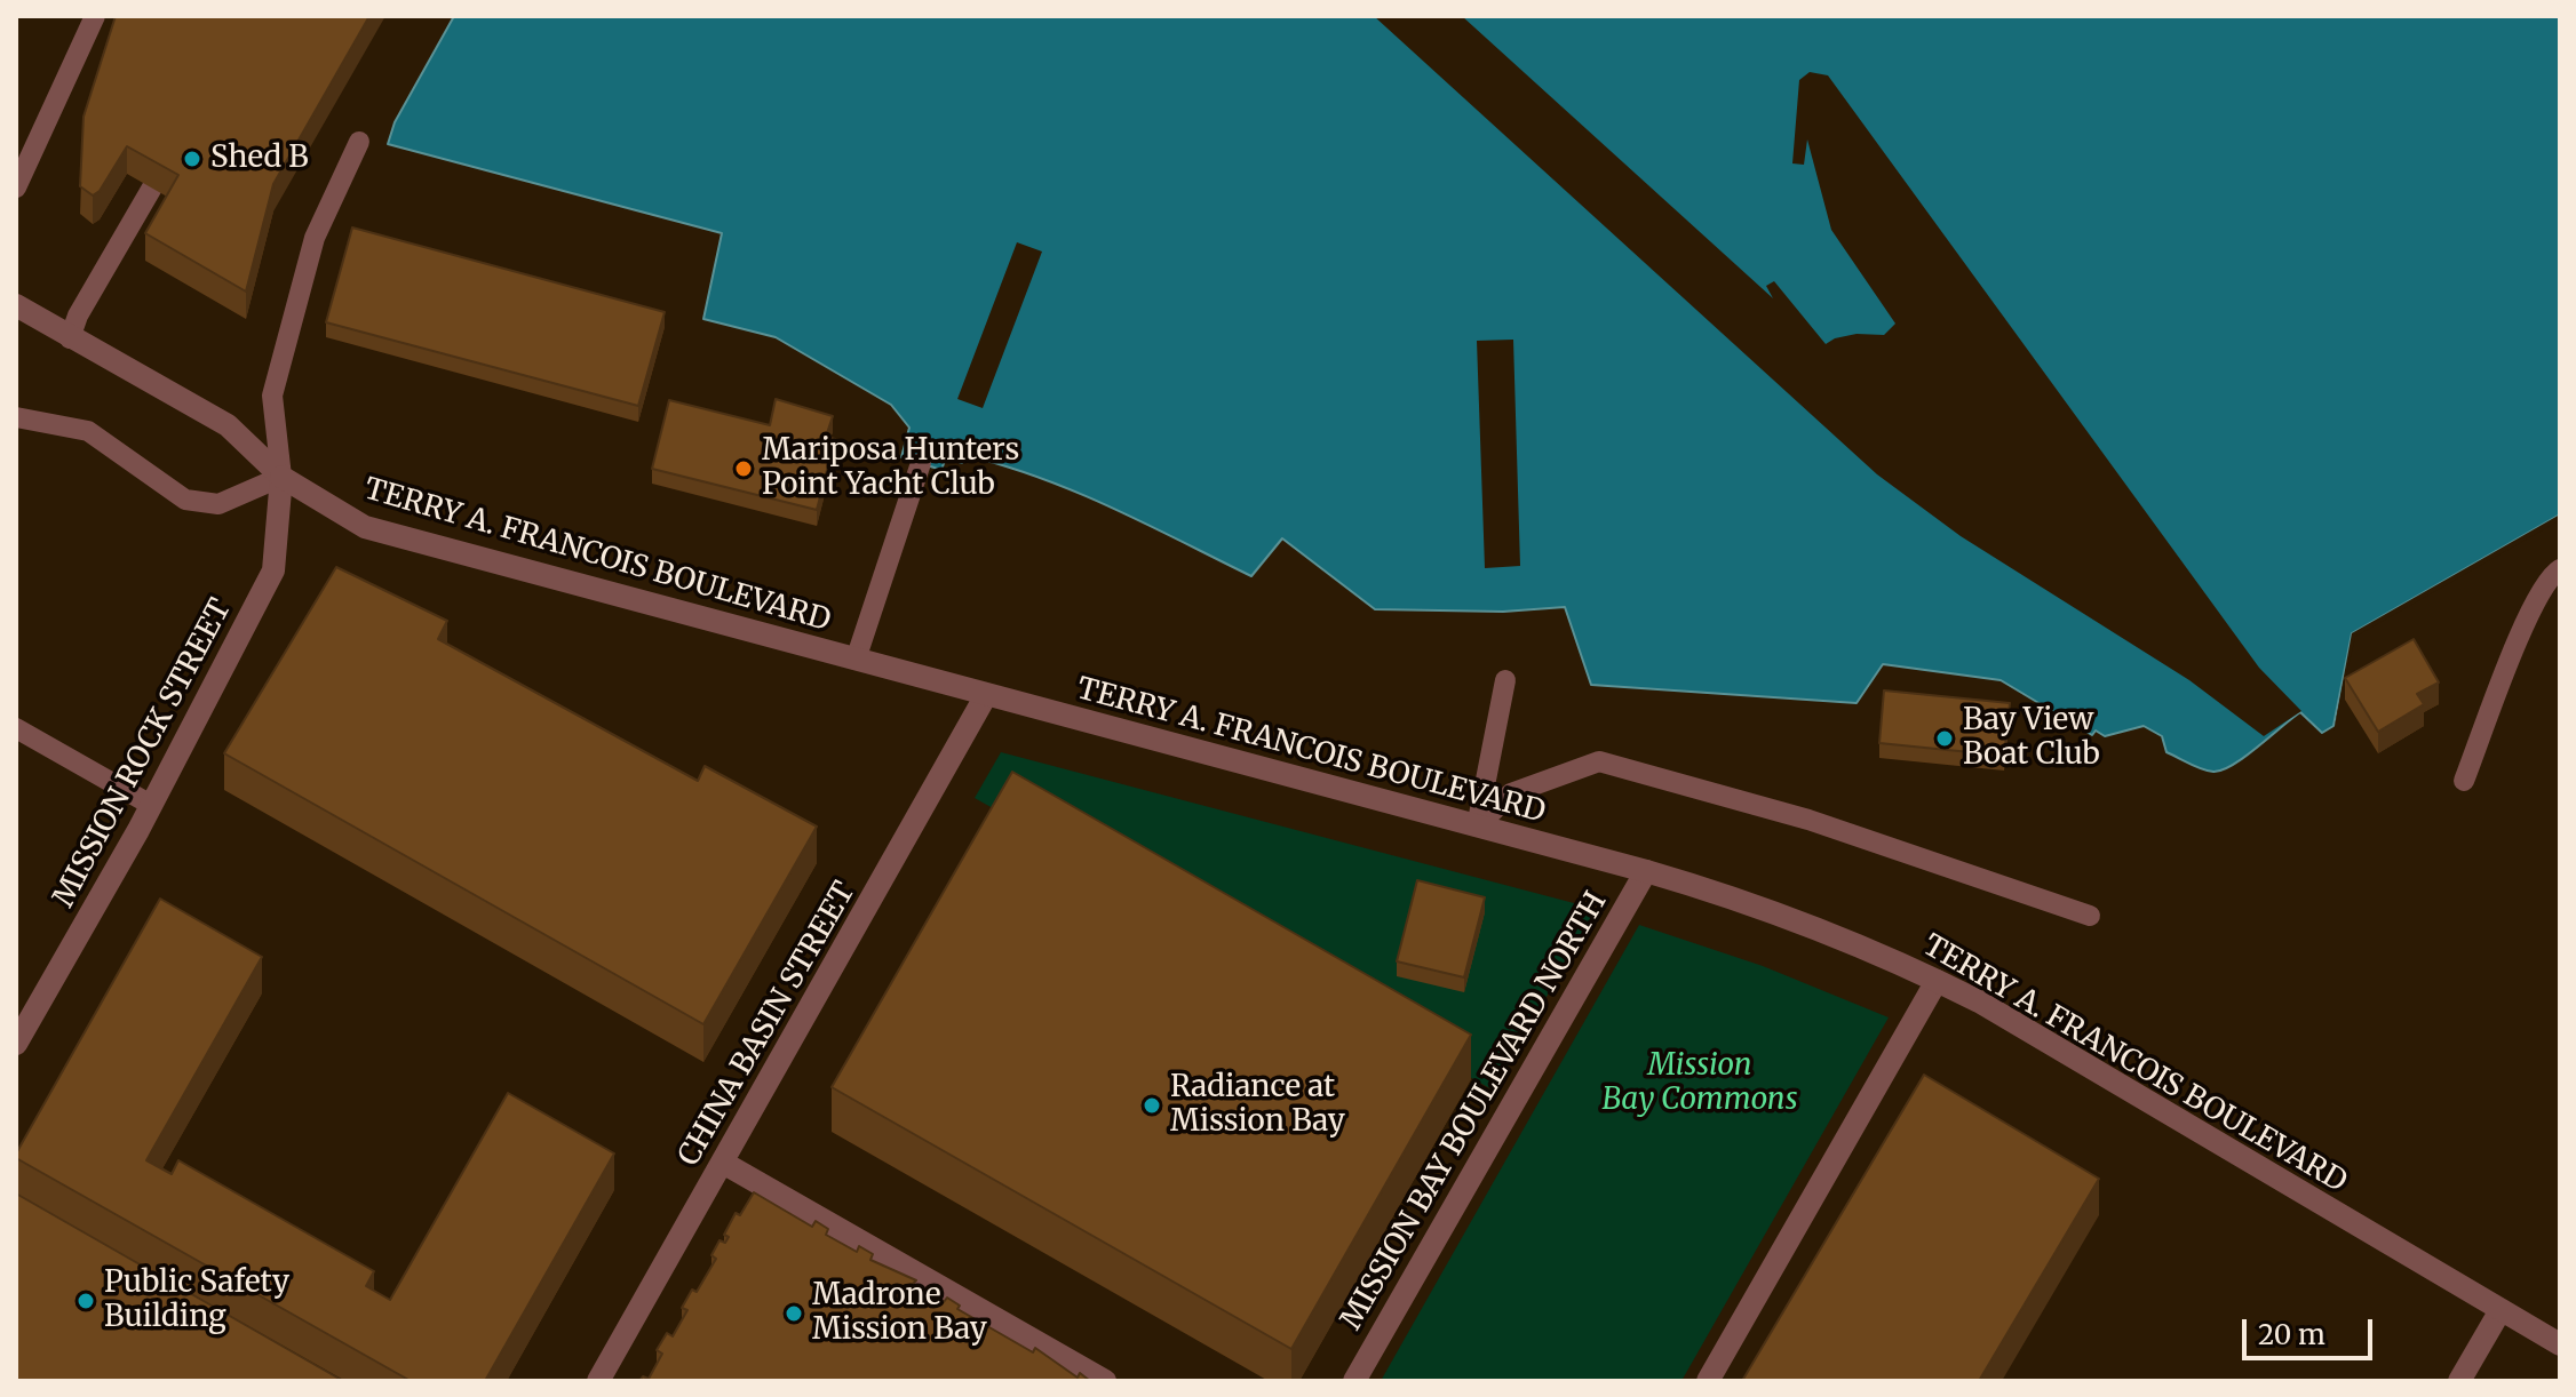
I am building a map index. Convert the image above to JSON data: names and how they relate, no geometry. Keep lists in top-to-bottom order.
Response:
{
  "streets": {
    "street": [
      "TERRY A. FRANCOIS BOULEVARD",
      "MISSION ROCK STREET",
      "CHINA BASIN STREET",
      "MISSION BAY BOULEVARD NORTH"
    ]
  },
  "crossings": [
    ["TERRY A. FRANCOIS BOULEVARD", "MISSION ROCK STREET"],
    ["TERRY A. FRANCOIS BOULEVARD", "CHINA BASIN STREET"],
    ["TERRY A. FRANCOIS BOULEVARD", "MISSION BAY BOULEVARD NORTH"]
  ],
  "parks": ["Mission Bay Commons"],
  "places": [
    "Shed B",
    "Mariposa Hunters Point Yacht Club",
    "Bay View Boat Club",
    "Radiance at Mission Bay",
    "Public Safety Building",
    "Madrone Mission Bay"
  ],
  "scale_bar": "20 m"
}
